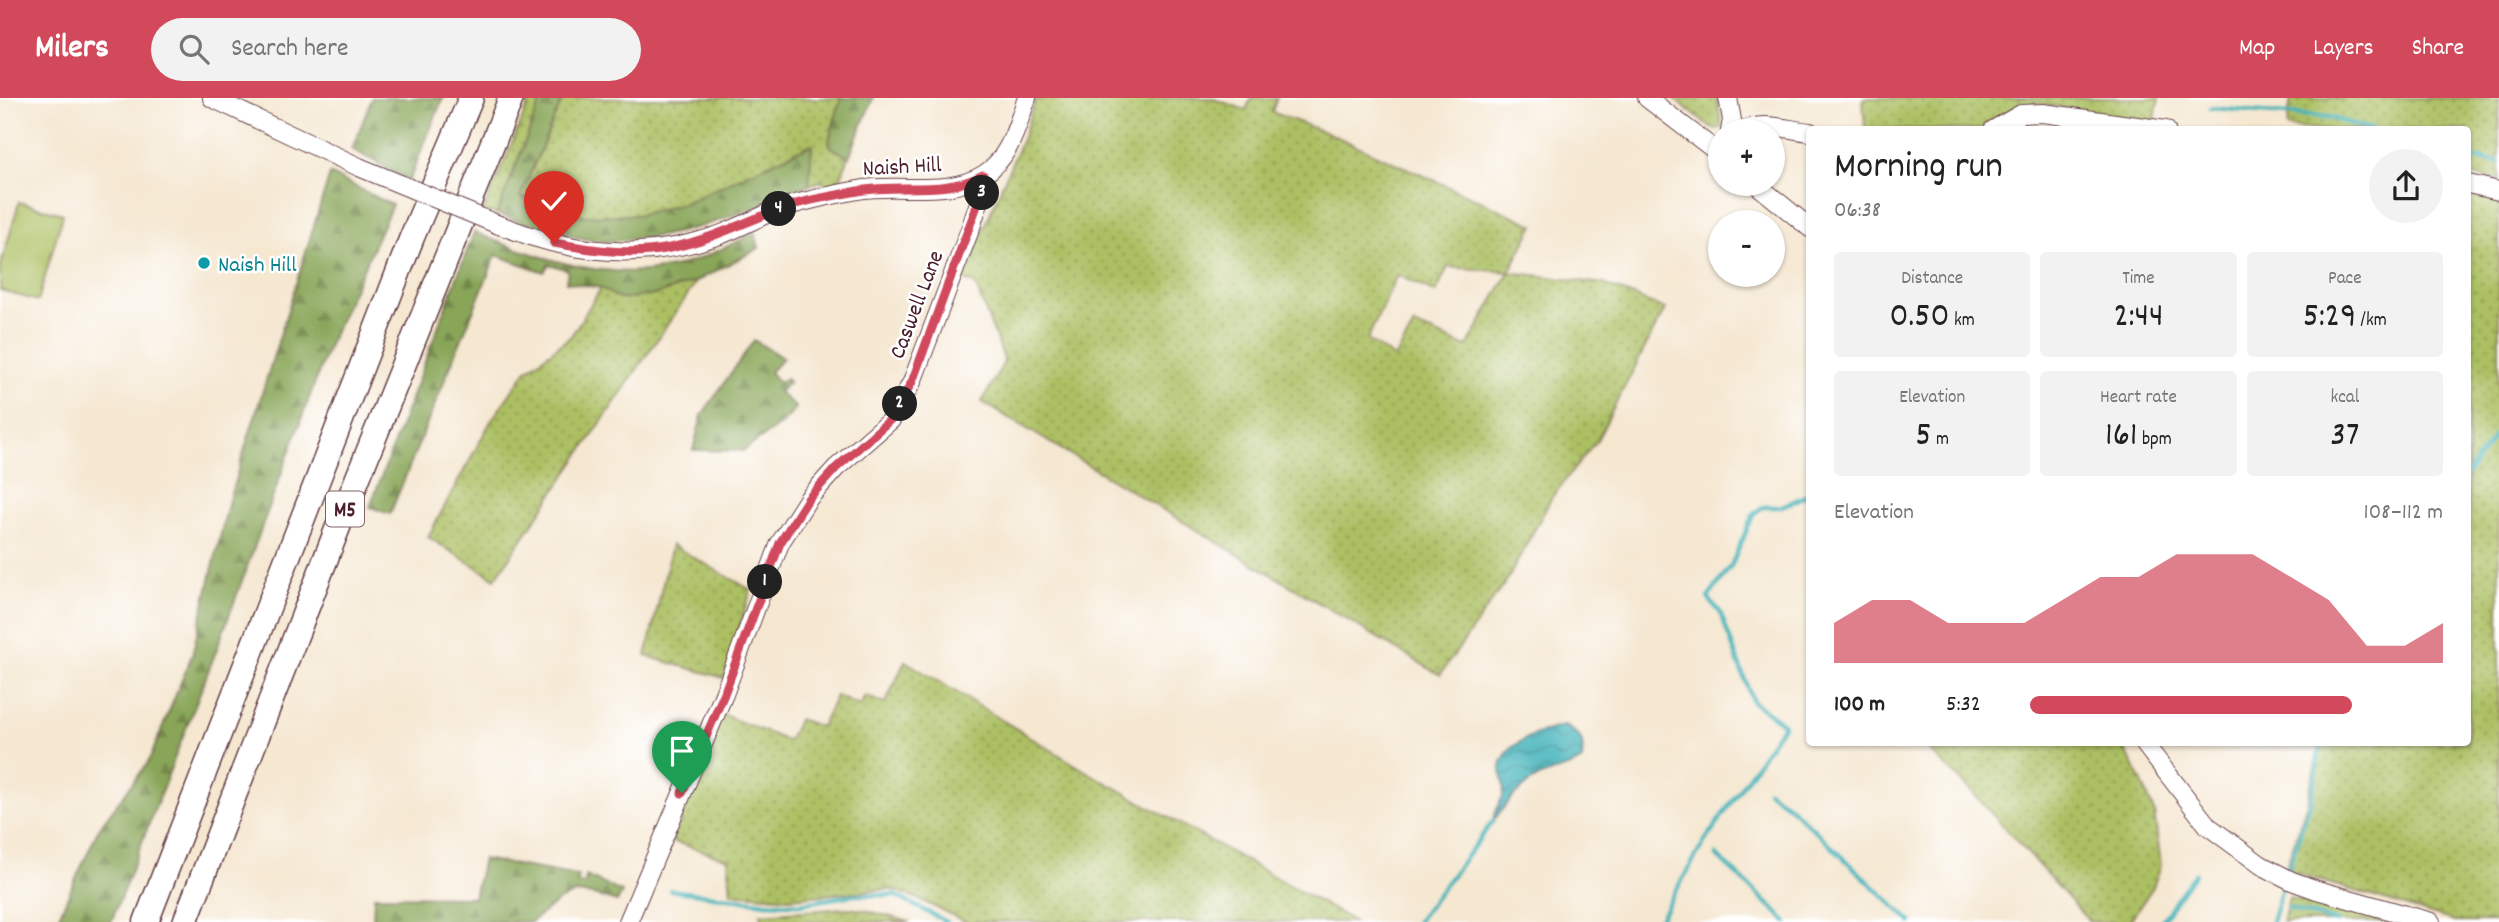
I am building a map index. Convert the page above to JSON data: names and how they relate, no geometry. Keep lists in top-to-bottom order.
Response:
{
  "streets": {
    "highway": ["M5"],
    "street": ["Naish Hill", "Caswell Lane"]
  },
  "crossings": [
    ["Naish Hill", "Caswell Lane"]
  ],
  "places": ["Naish Hill"],
  "page": {
    "header": "Milers",
    "search": "Search here",
    "nav": ["Map", "Layers", "Share"],
    "map_buttons": ["+", "−"],
    "heading": ["Morning run", "06:38"],
    "pins": [
      "3",
      "4",
      "2",
      "1"
    ],
    "stats": [
      ["Distance", "0.50 km"],
      ["Time", "2:44"],
      ["Pace", "5:29 /km"],
      ["Elevation", "5 m"],
      ["Heart rate", "161 bpm"],
      ["kcal", "37"]
    ],
    "chart": ["Elevation", "108–112 m"],
    "list": [
      {
        "name": "100 m",
        "note": "5:32"
      }
    ]
  }
}
